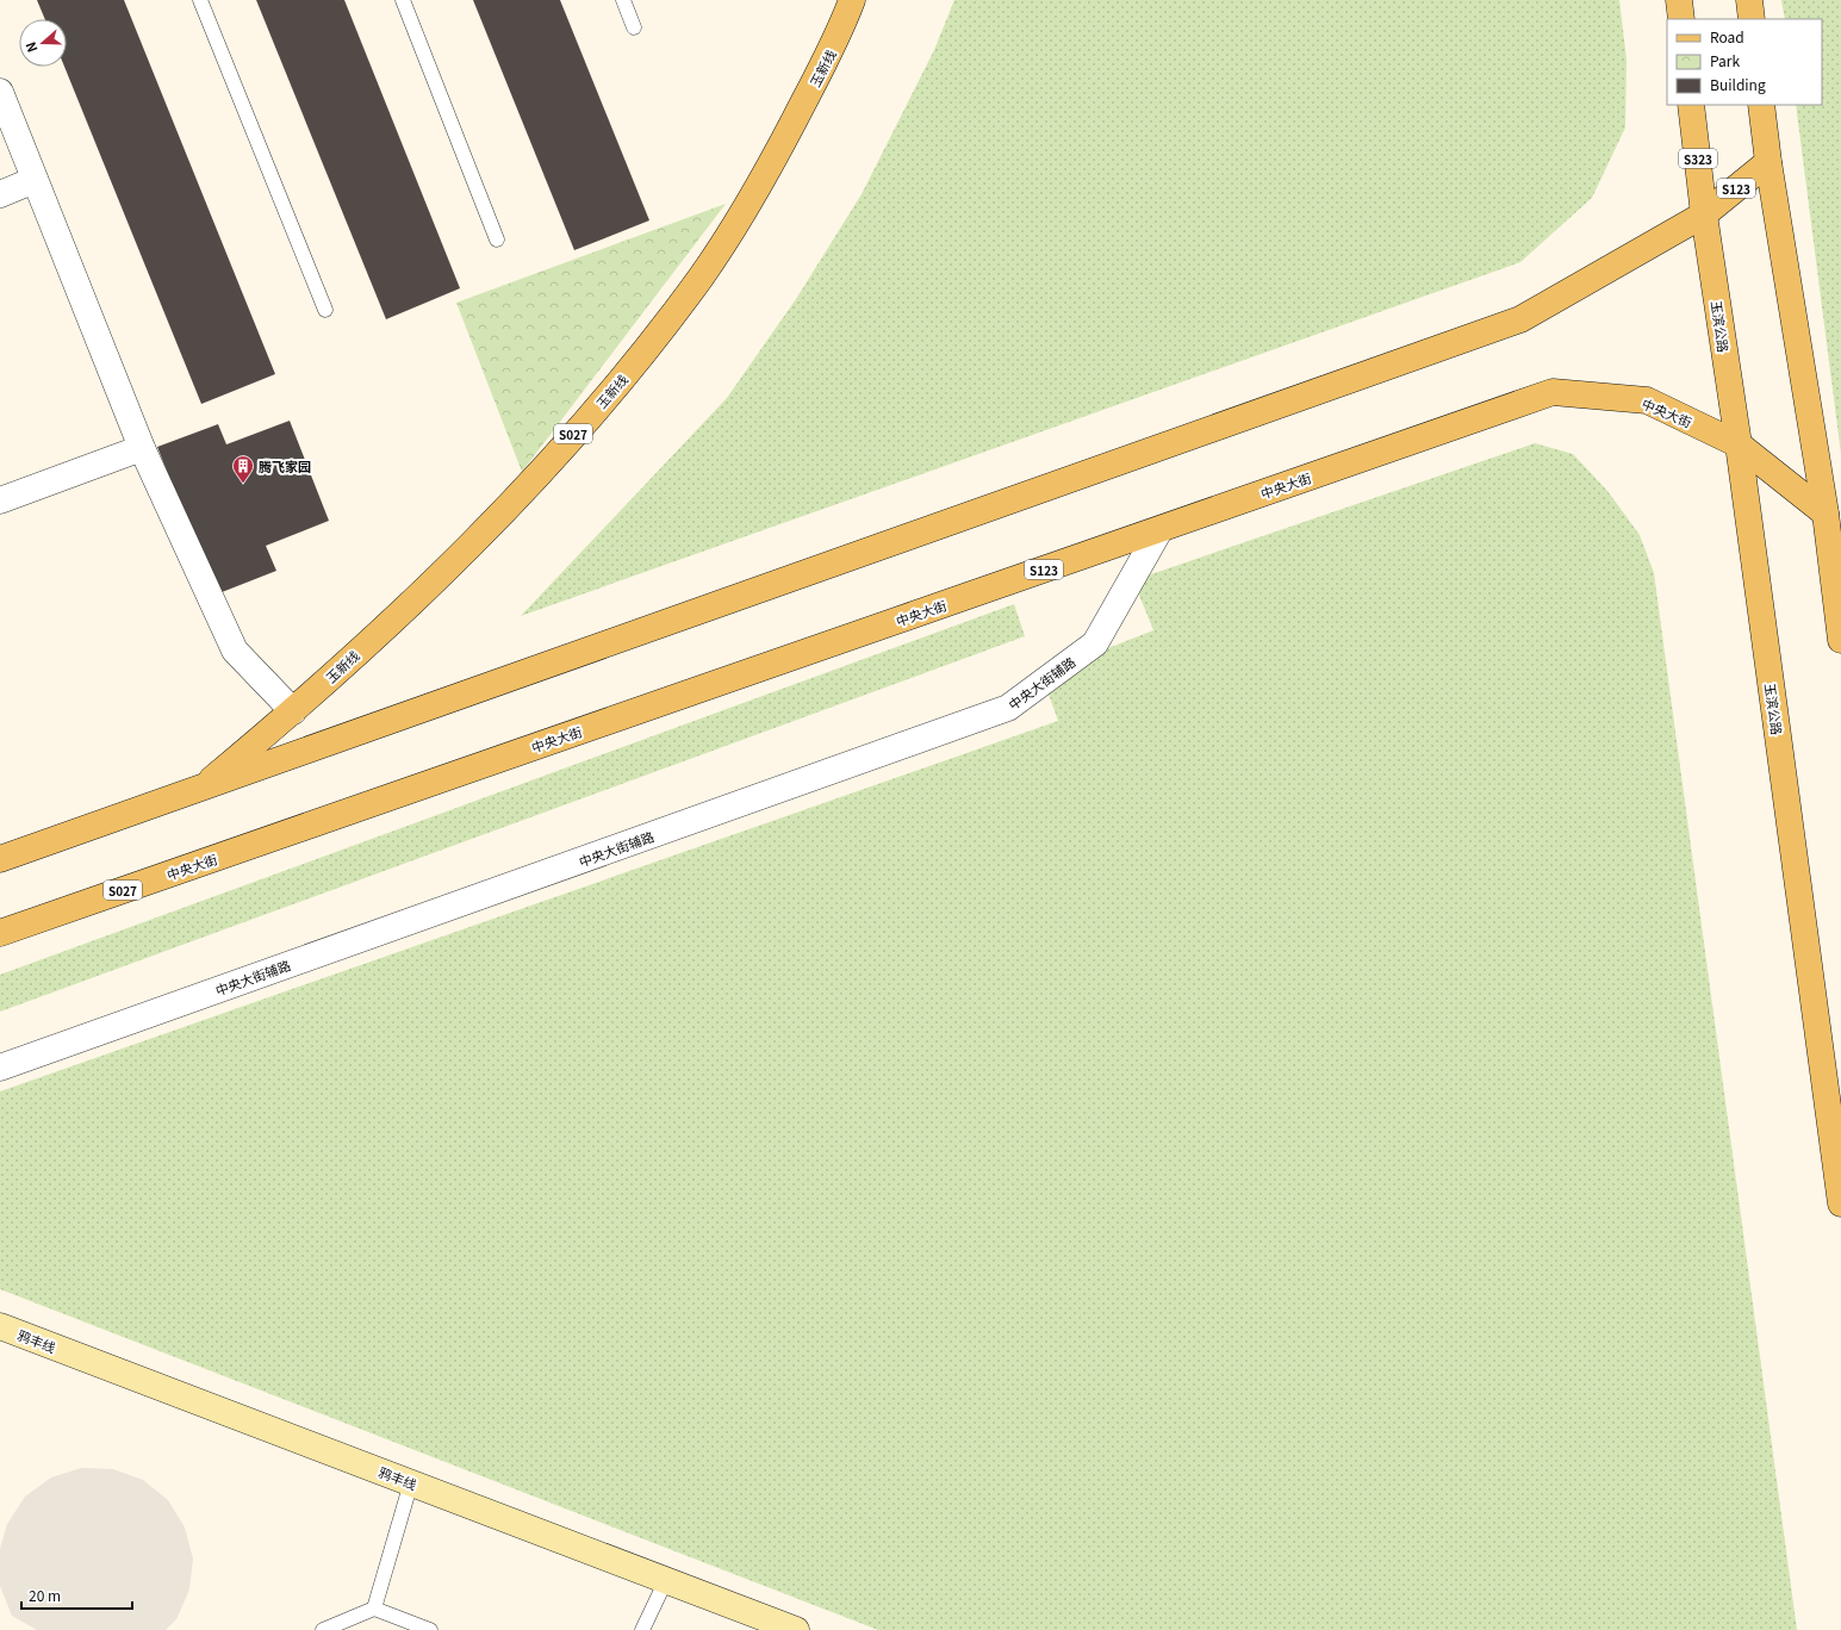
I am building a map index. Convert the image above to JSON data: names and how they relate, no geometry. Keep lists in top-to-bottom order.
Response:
{
  "streets": {
    "main road": [
      "玉新线",
      "S323",
      "S123",
      "玉滨公路",
      "中央大街",
      "S027",
      "鸦丰线"
    ],
    "street": ["中央大街辅路"]
  },
  "crossings": [
    ["玉新线", "S123"],
    ["玉新线", "S027"],
    ["S323", "S123"],
    ["S323", "玉滨公路"],
    ["S123", "玉滨公路"],
    ["S123", "S027"],
    ["玉滨公路", "中央大街"],
    ["中央大街", "中央大街辅路"]
  ],
  "places": {
    "building": ["腾飞家园"]
  },
  "legend": ["Road", "Park", "Building"],
  "scale_bar": "20 m",
  "north": "left"
}
